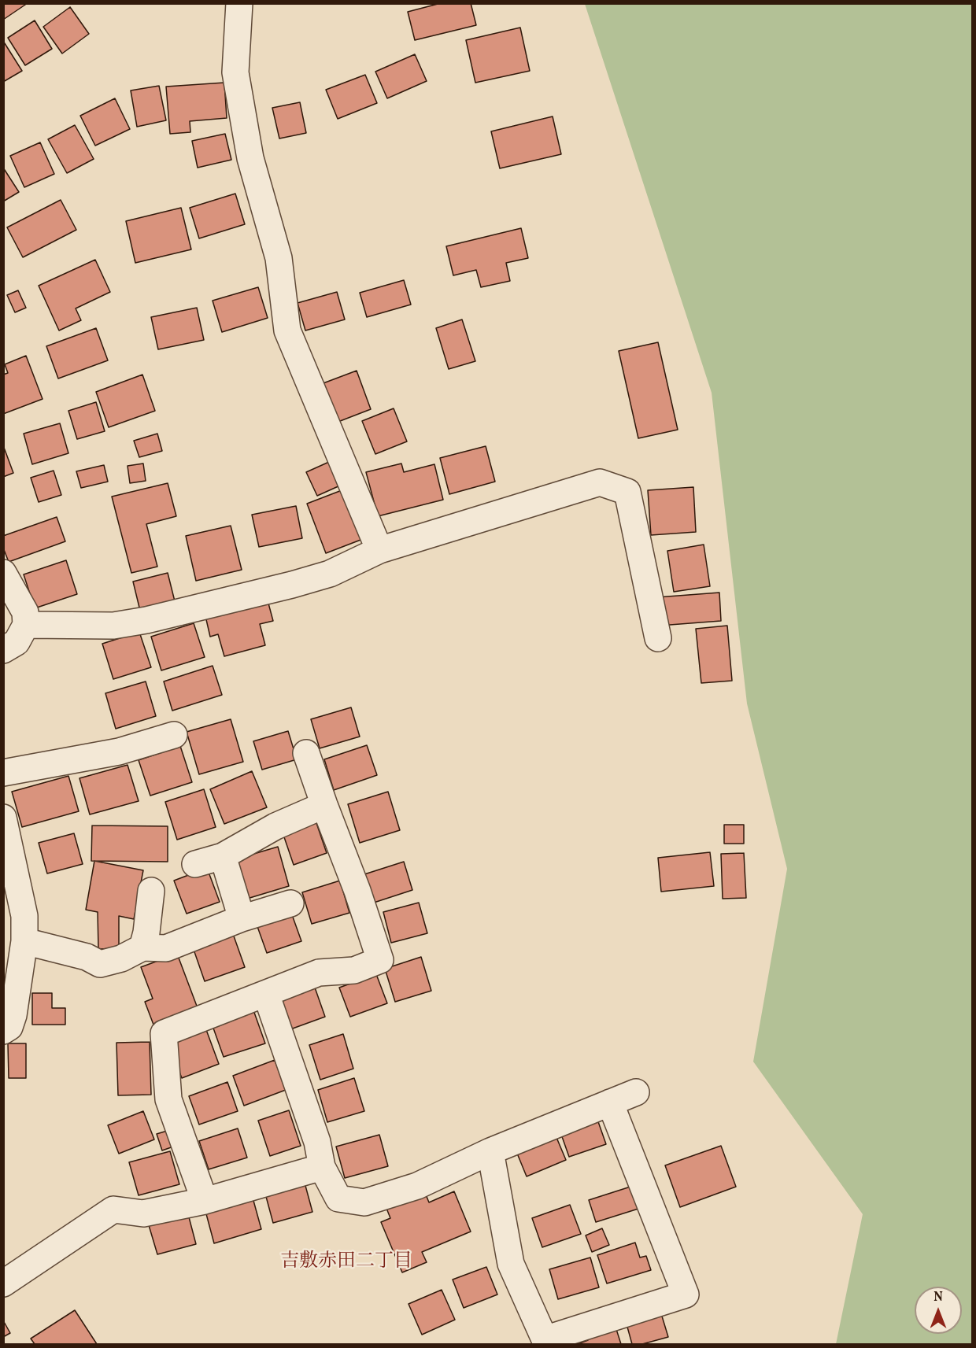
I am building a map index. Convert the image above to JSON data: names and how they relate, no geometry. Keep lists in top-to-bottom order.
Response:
{
  "districts": ["吉敷赤田二丁目"],
  "north": "top"
}
